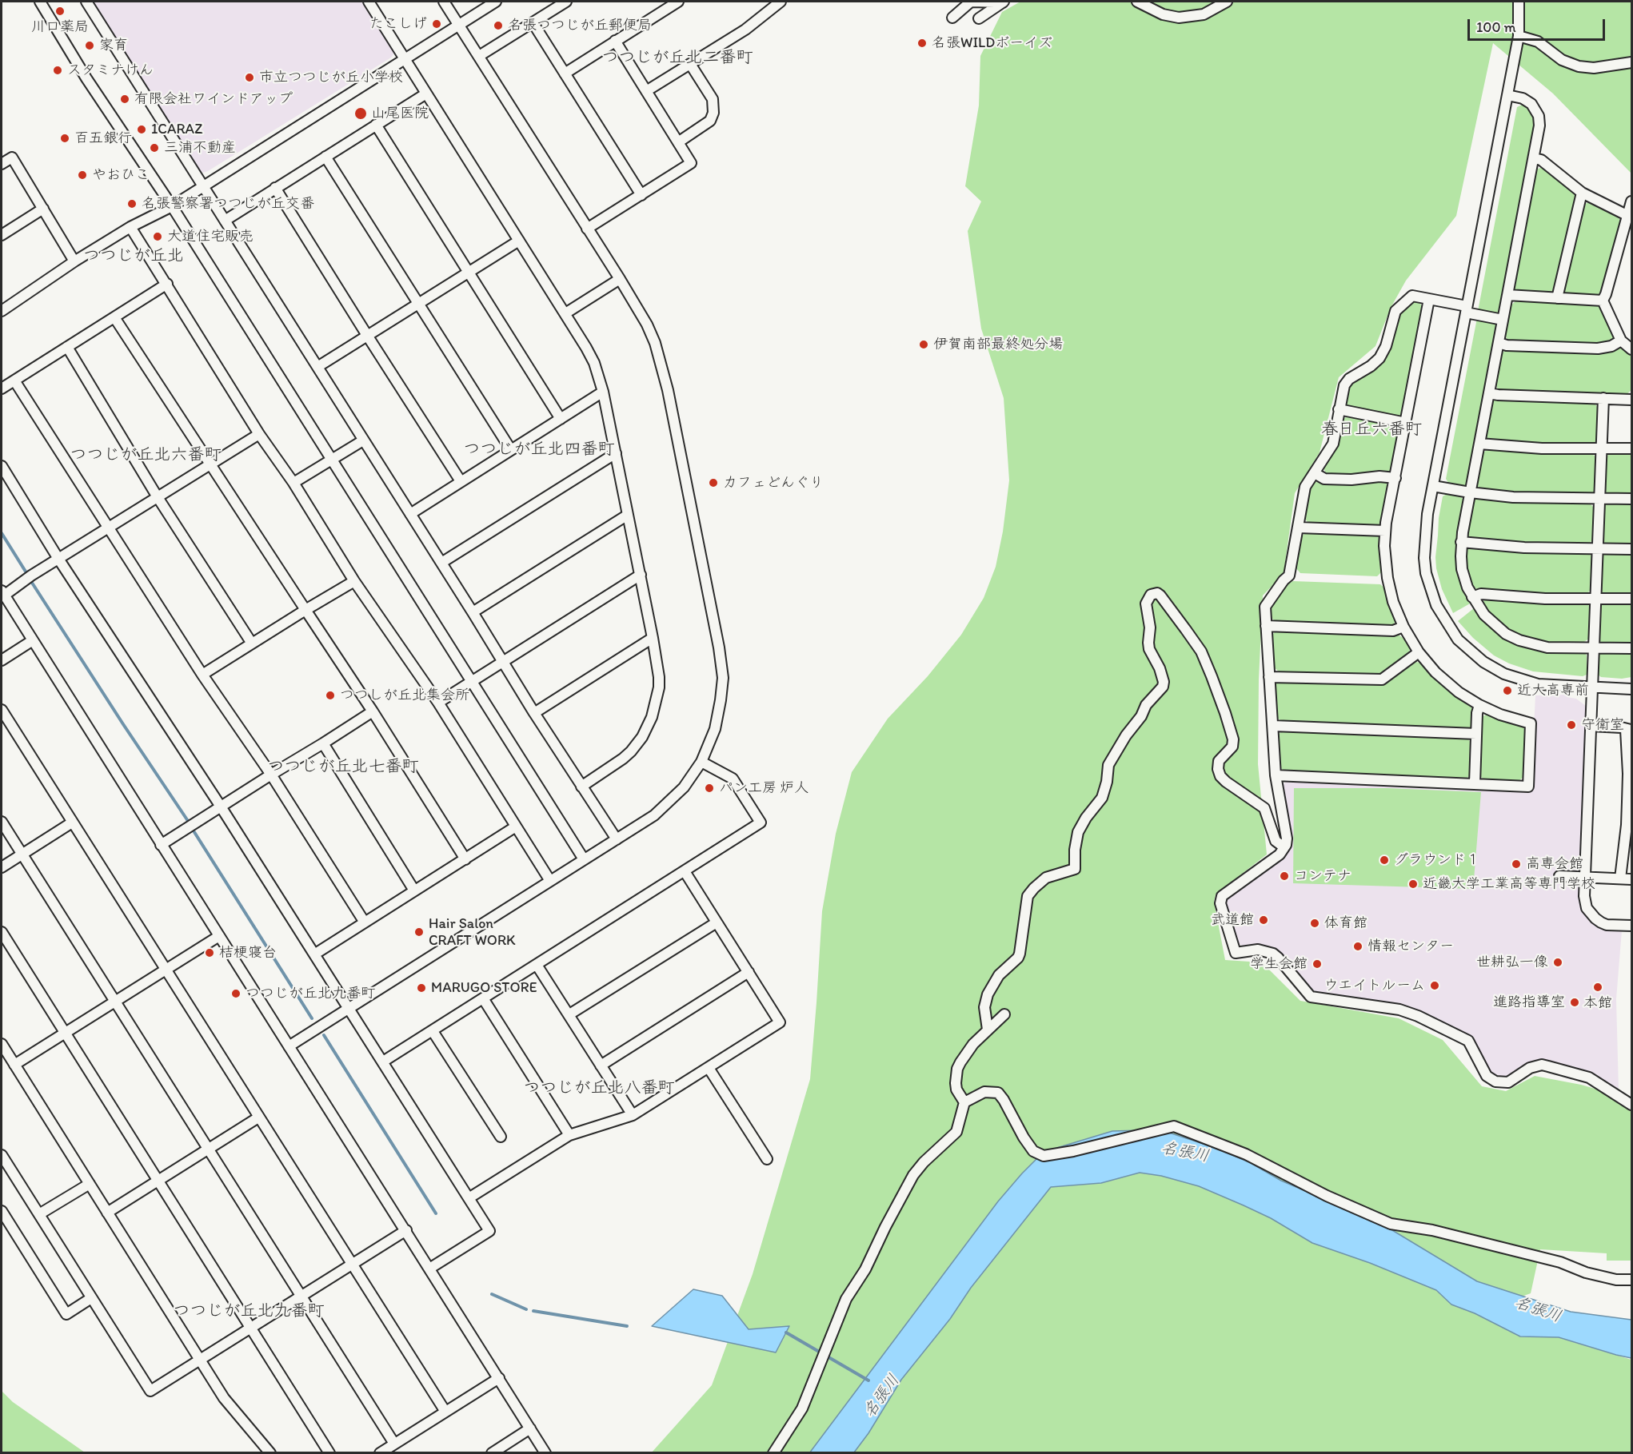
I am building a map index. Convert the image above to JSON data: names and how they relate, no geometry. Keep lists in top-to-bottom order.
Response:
{
  "districts": [
    "つつじが丘北二番町",
    "つつじが丘北",
    "春日丘六番町",
    "つつじが丘北四番町",
    "つつじが丘北六番町",
    "つつじが丘北七番町",
    "つつじが丘北八番町",
    "つつじが丘北九番町"
  ],
  "water": ["名張川"],
  "places": [
    "川口薬局",
    "たこしげ",
    "名張つつじが丘郵便局",
    "名張WILDボーイズ",
    "家育",
    "スタミナけん",
    "市立つつじが丘小学校",
    "有限会社ワインドアップ",
    "山尾医院",
    "1CARAZ",
    "百五銀行",
    "三浦不動産",
    "やおひこ",
    "名張警察署つつじが丘交番",
    "大道住宅販売",
    "伊賀南部最終処分場",
    "カフェどんぐり",
    "近大高専前",
    "つつしが丘北集会所",
    "守衛室",
    "パン工房 炉人",
    "グラウンド１",
    "高専会館",
    "コンテナ",
    "近畿大学工業高等専門学校",
    "武道館",
    "体育館",
    "Hair Salon CRAFT WORK",
    "情報センター",
    "桔梗寝台",
    "世耕弘一像",
    "学生会館",
    "ウエイトルーム",
    "本館",
    "MARUGO STORE",
    "つつじが丘北九番町",
    "進路指導室"
  ],
  "scale_bar": "100 m"
}
